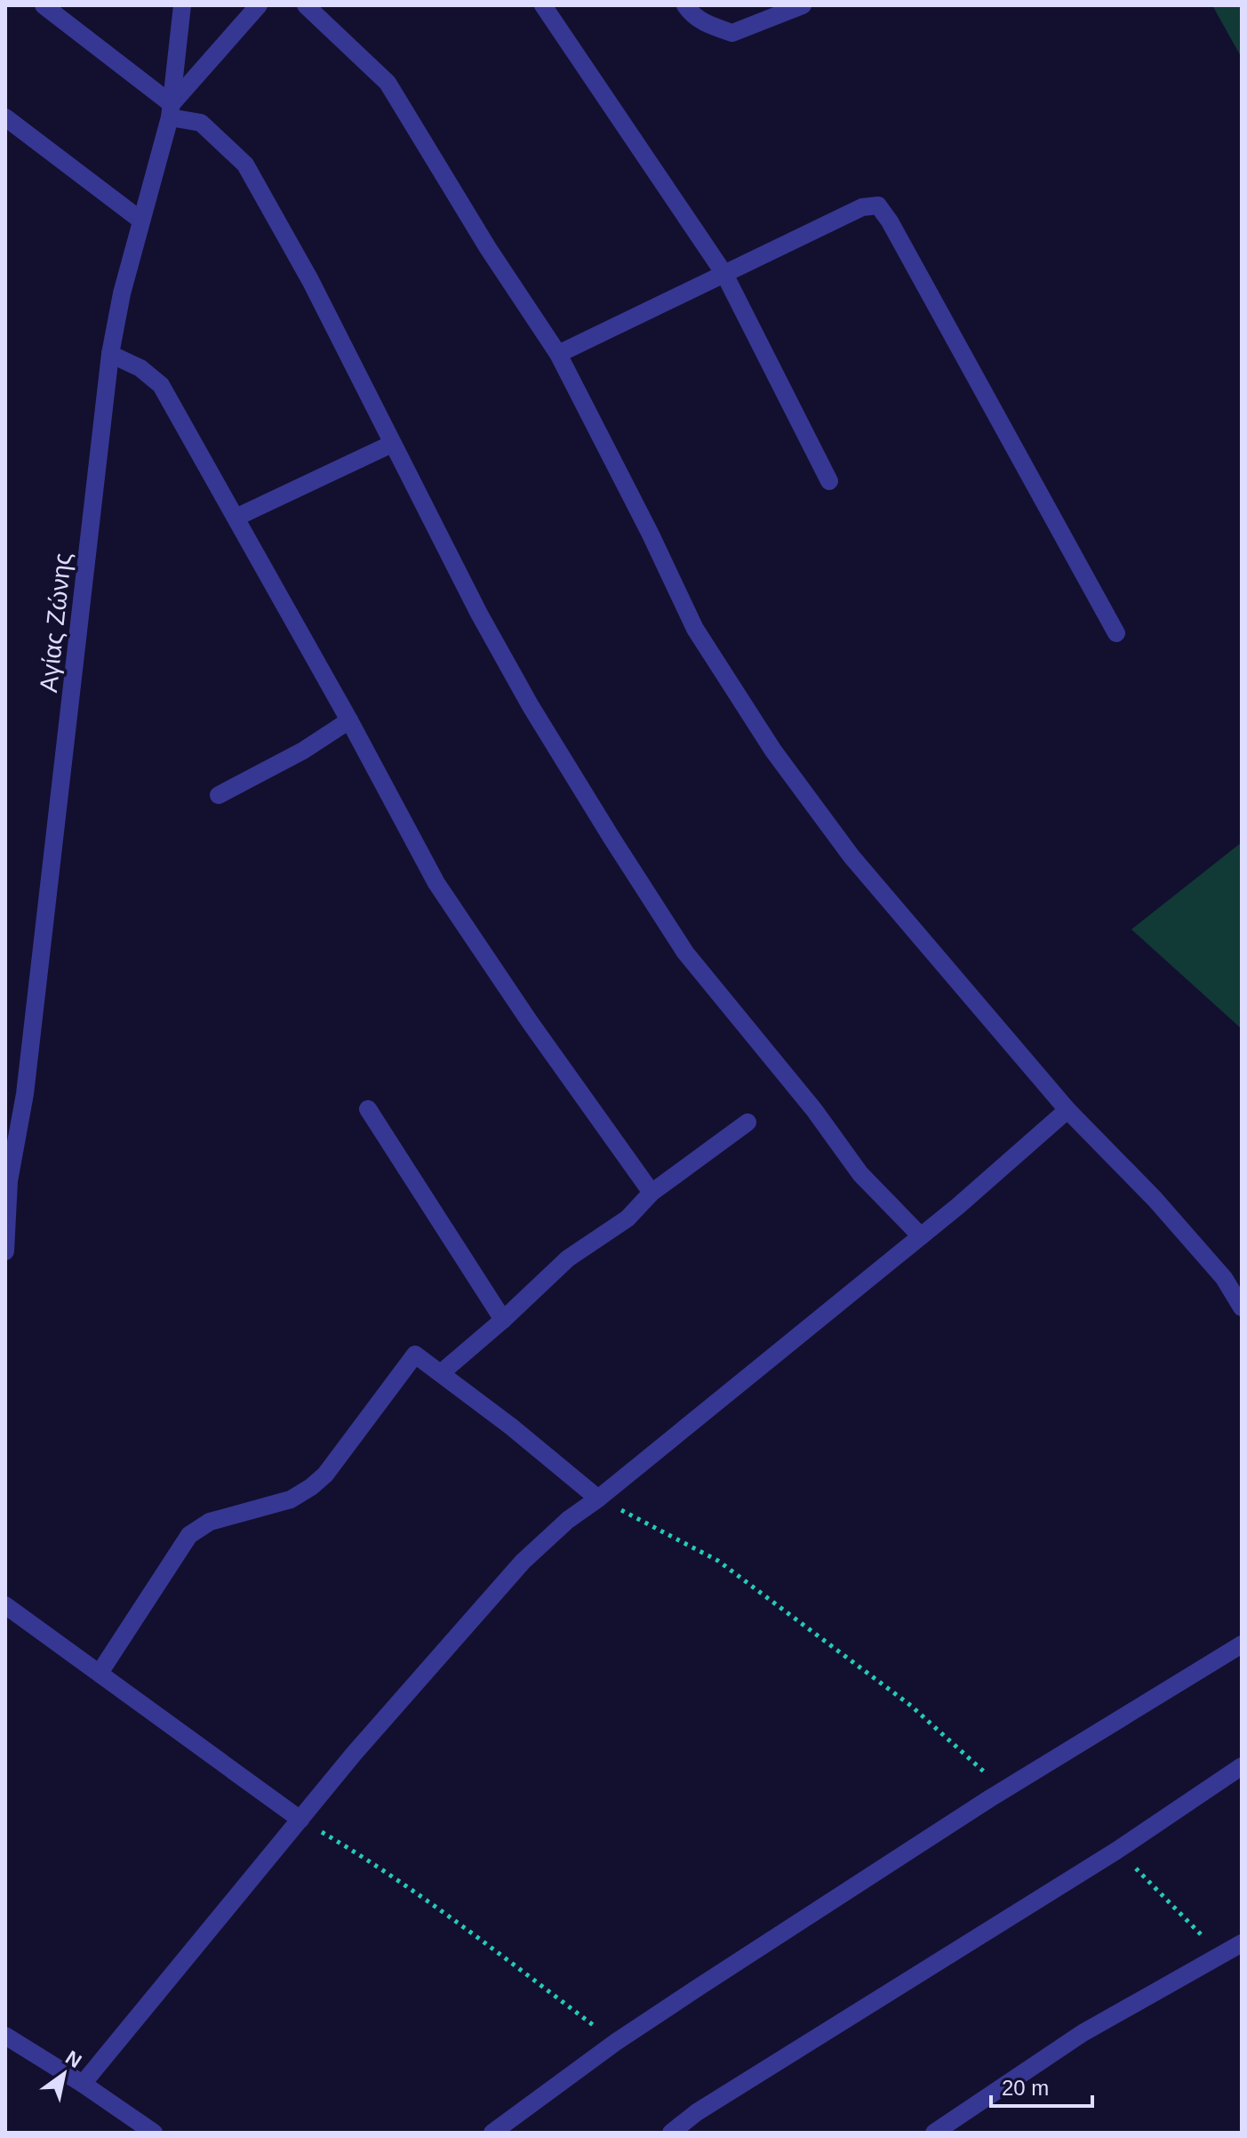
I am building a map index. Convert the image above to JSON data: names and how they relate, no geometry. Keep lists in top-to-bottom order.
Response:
{
  "streets": {
    "street": ["Αγίας Ζώνης"]
  },
  "scale_bar": "20 m",
  "north": "top right"
}
